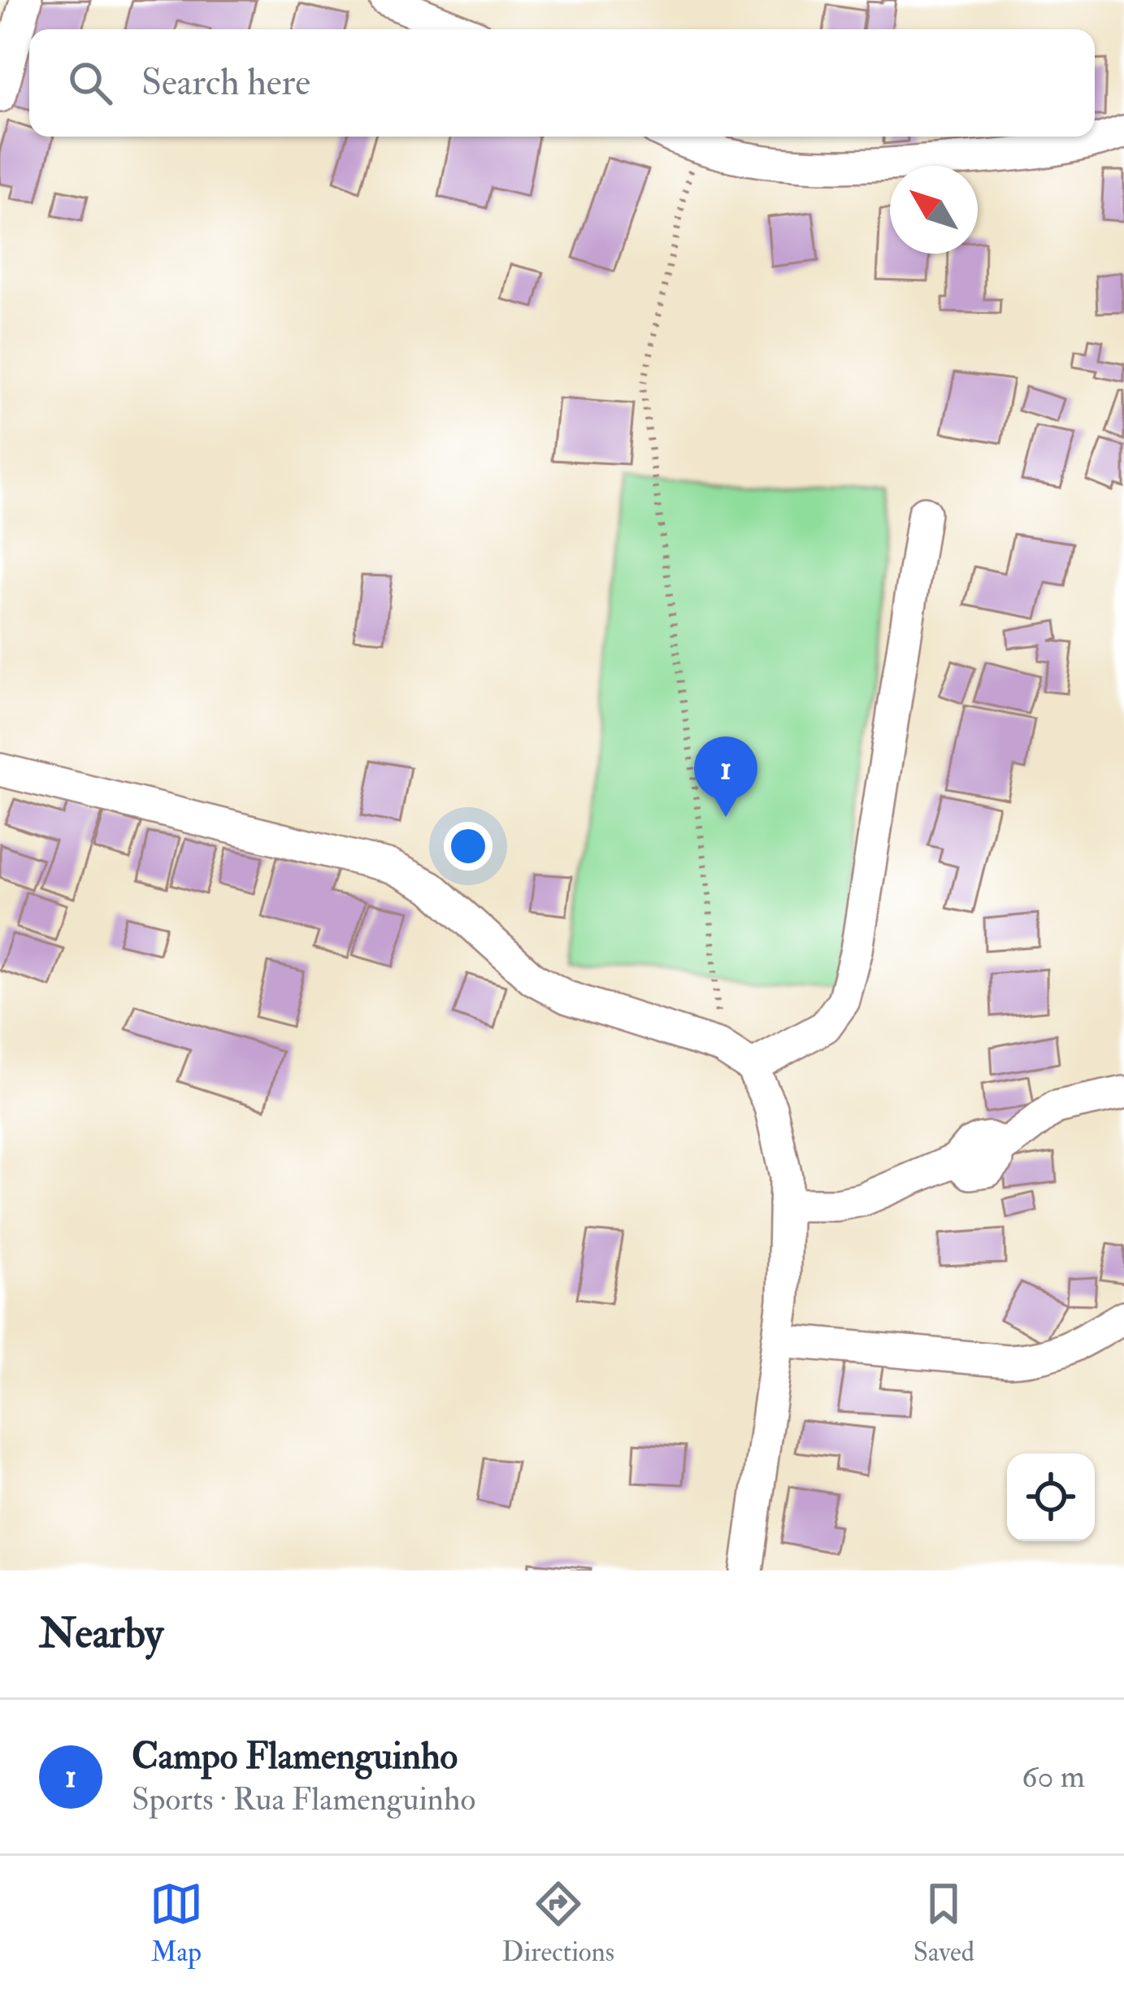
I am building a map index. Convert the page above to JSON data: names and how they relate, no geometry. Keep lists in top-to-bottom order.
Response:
{
  "north": "top left",
  "page": {
    "search": "Search here",
    "pins": "1",
    "heading": "Nearby",
    "list": [
      {
        "mark": "1",
        "name": "Campo Flamenguinho",
        "note": "Sports · Rua Flamenguinho",
        "value": "60 m"
      }
    ],
    "nav": ["Map", "Directions", "Saved"]
  }
}
